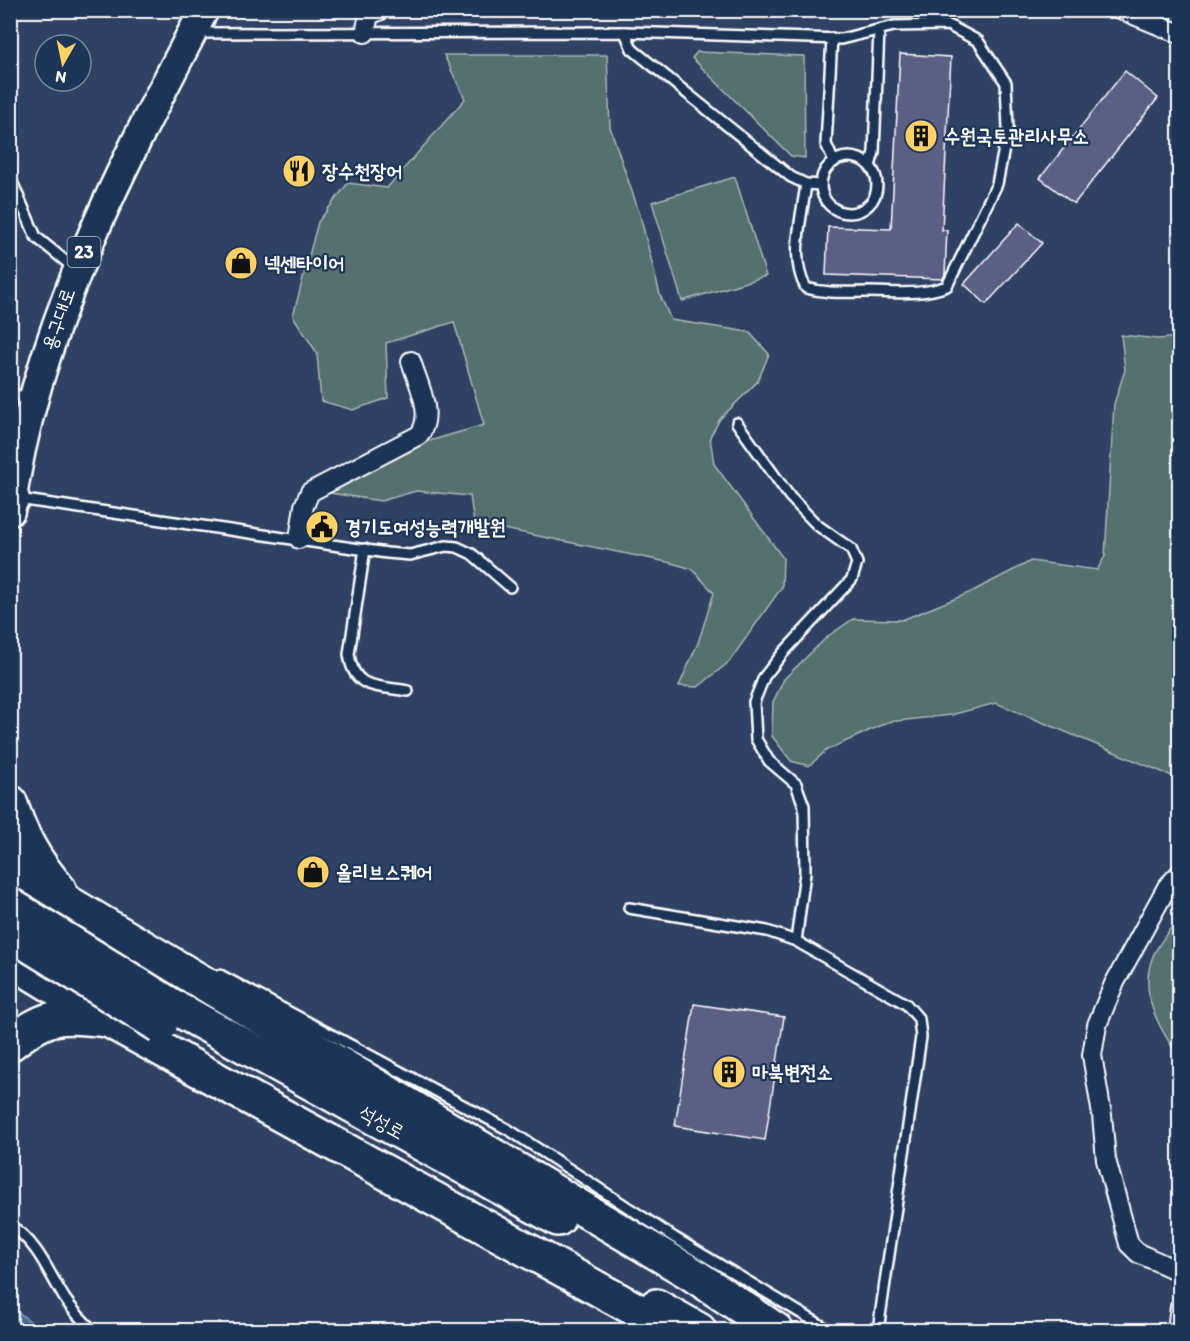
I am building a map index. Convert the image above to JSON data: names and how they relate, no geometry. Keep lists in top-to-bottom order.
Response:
{
  "streets": {
    "highway": ["석성로"],
    "main road": ["23", "용구대로"]
  },
  "places": {
    "building": ["수원국토관리사무소", "마북변전소"],
    "restaurant": ["장수천장어"],
    "shop": ["넥센타이어", "올리브스퀘어"],
    "public building": ["경기도여성능력개발원"]
  },
  "north": "bottom"
}
